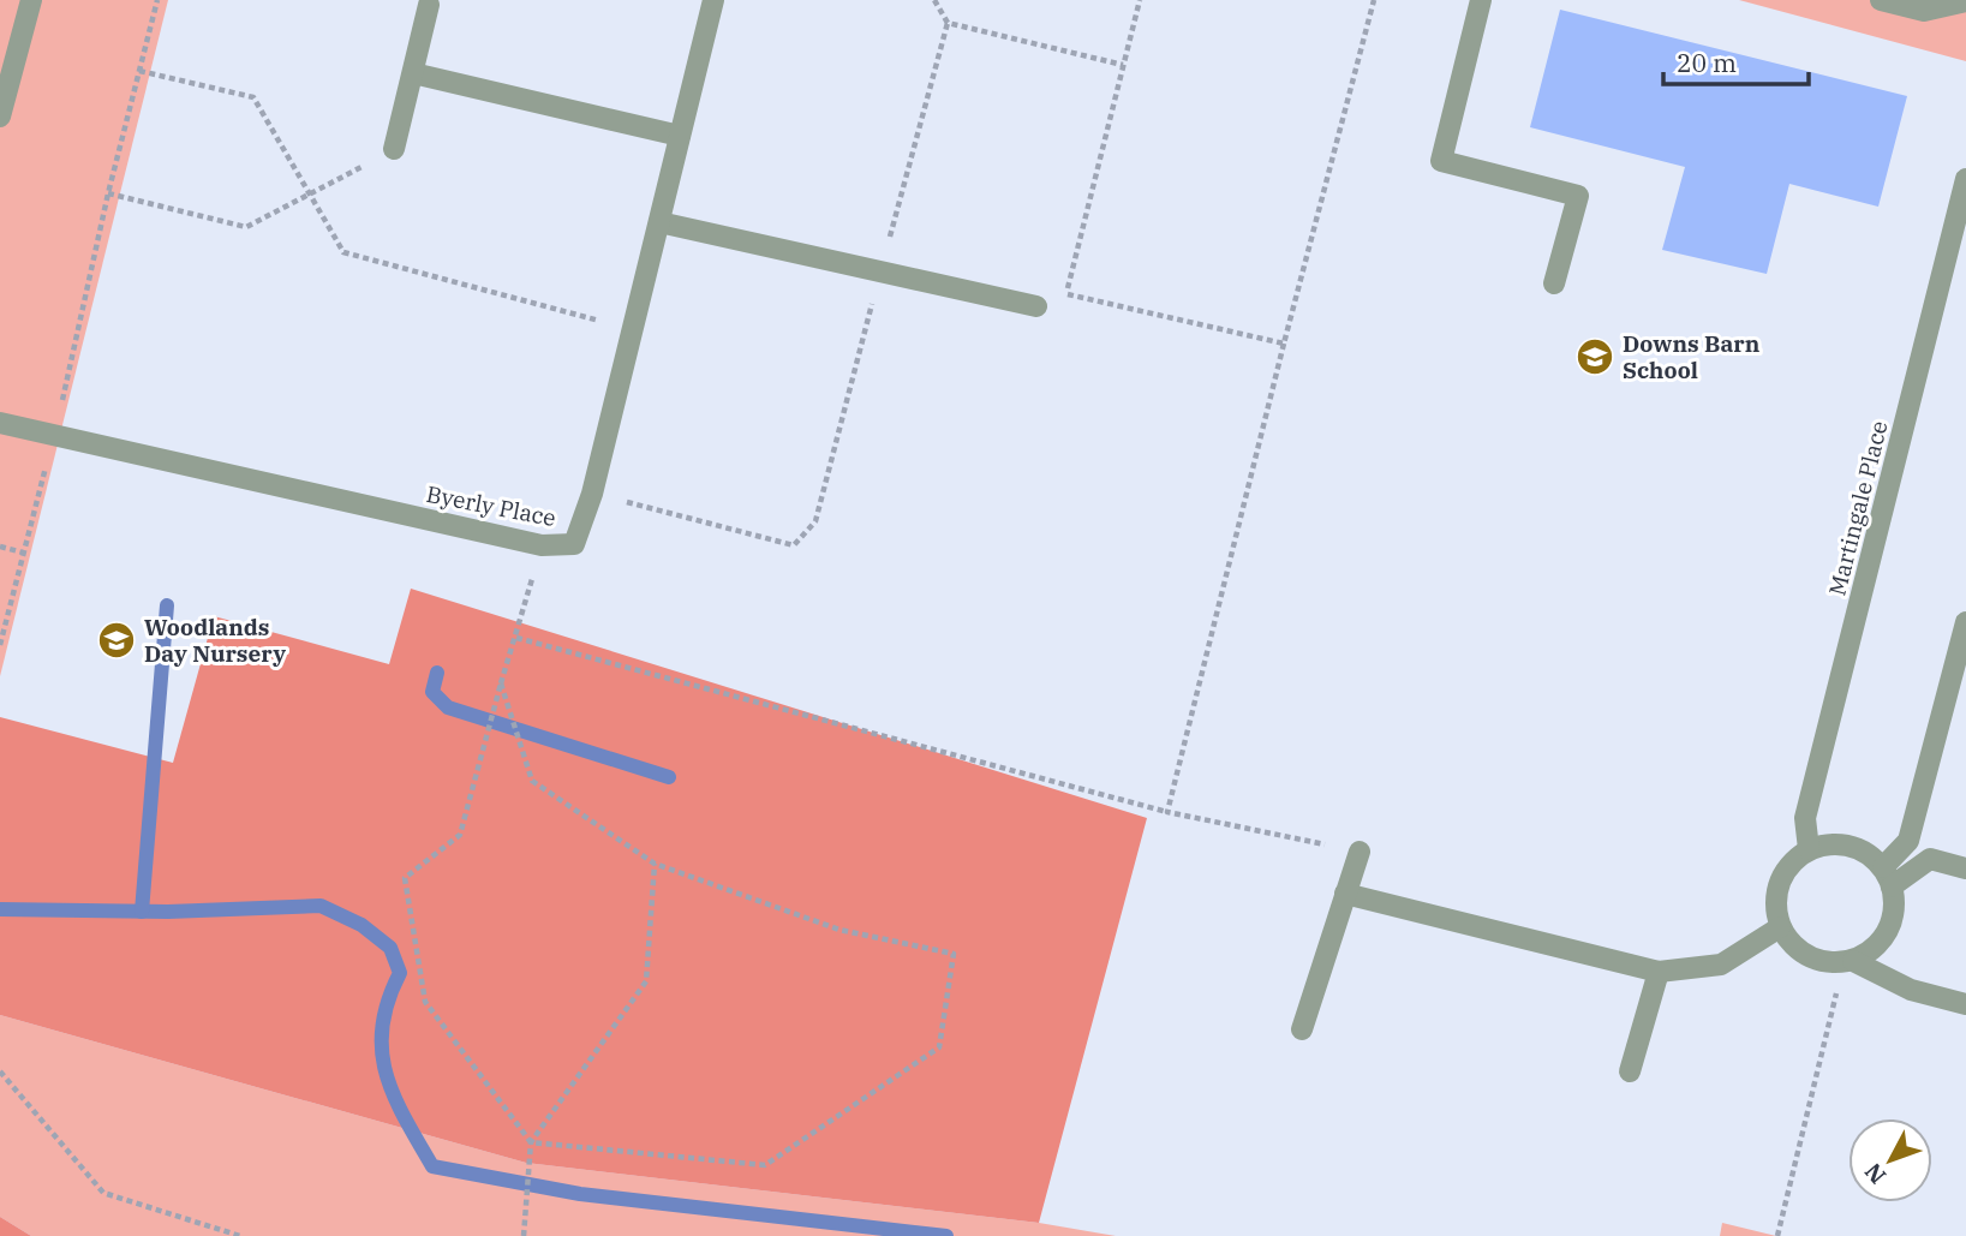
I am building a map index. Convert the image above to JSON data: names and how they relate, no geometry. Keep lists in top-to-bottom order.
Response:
{
  "streets": {
    "street": ["Byerly Place", "Martingale Place"]
  },
  "places": {
    "school or university": ["Downs Barn School", "Woodlands Day Nursery"]
  },
  "scale_bar": "20 m",
  "north": "bottom left"
}
